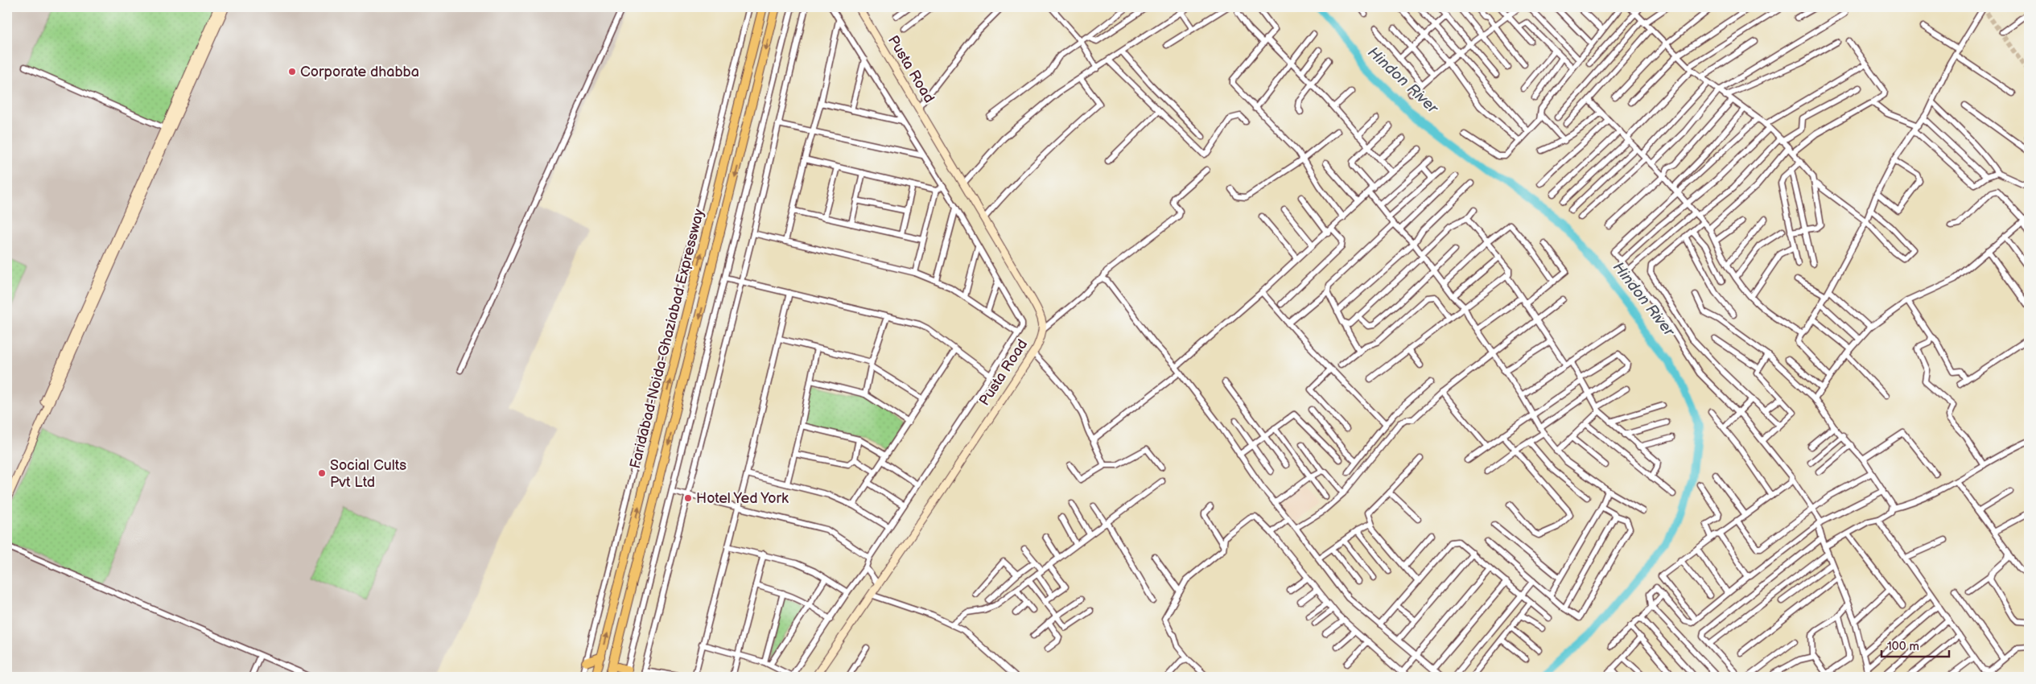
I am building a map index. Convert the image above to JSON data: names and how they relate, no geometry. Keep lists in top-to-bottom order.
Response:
{
  "streets": {
    "main road": ["Faridabad-Noida-Ghaziabad Expressway"],
    "street": ["Pusta Road"]
  },
  "water": ["Hindon River"],
  "places": ["Corporate dhabba", "Social Cults Pvt Ltd", "Hotel Yed York"],
  "scale_bar": "100 m"
}
